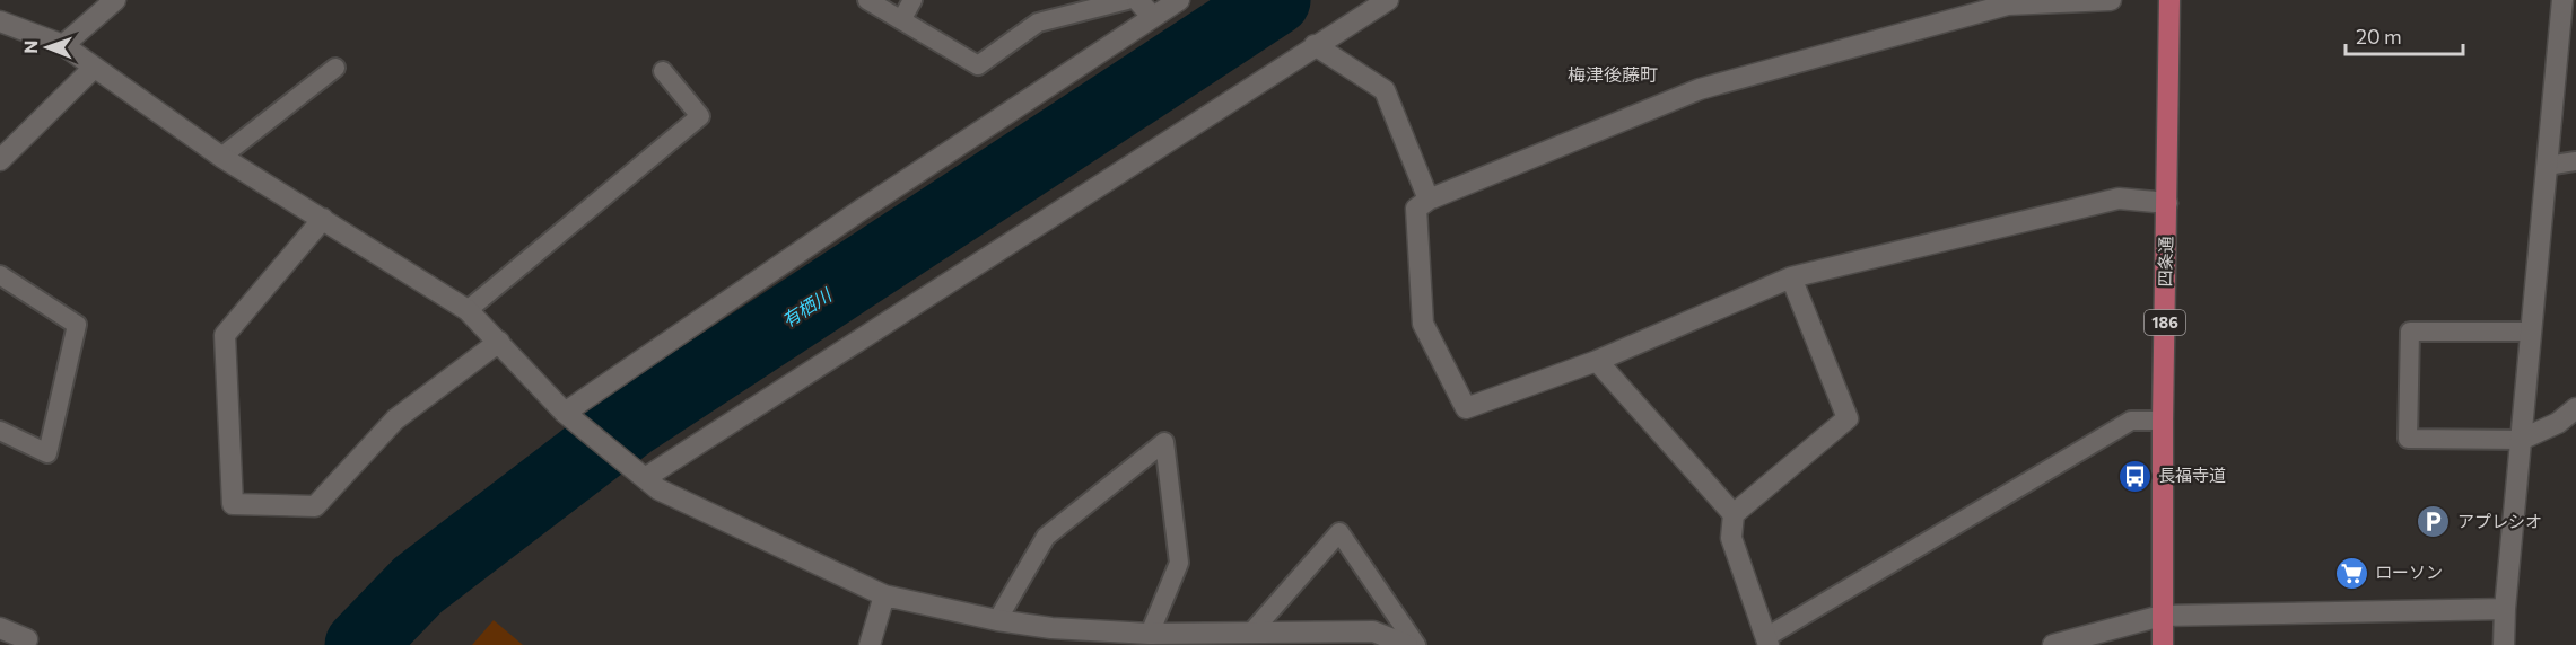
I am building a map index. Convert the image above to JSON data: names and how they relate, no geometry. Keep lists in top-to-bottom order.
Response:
{
  "streets": {
    "main road": ["四条通", "186"]
  },
  "districts": ["梅津後藤町"],
  "water": ["有栖川"],
  "places": {
    "bus stop": ["長福寺道"],
    "parking": ["アプレシオ"],
    "supermarket": ["ローソン"]
  },
  "scale_bar": "20 m",
  "north": "left"
}
